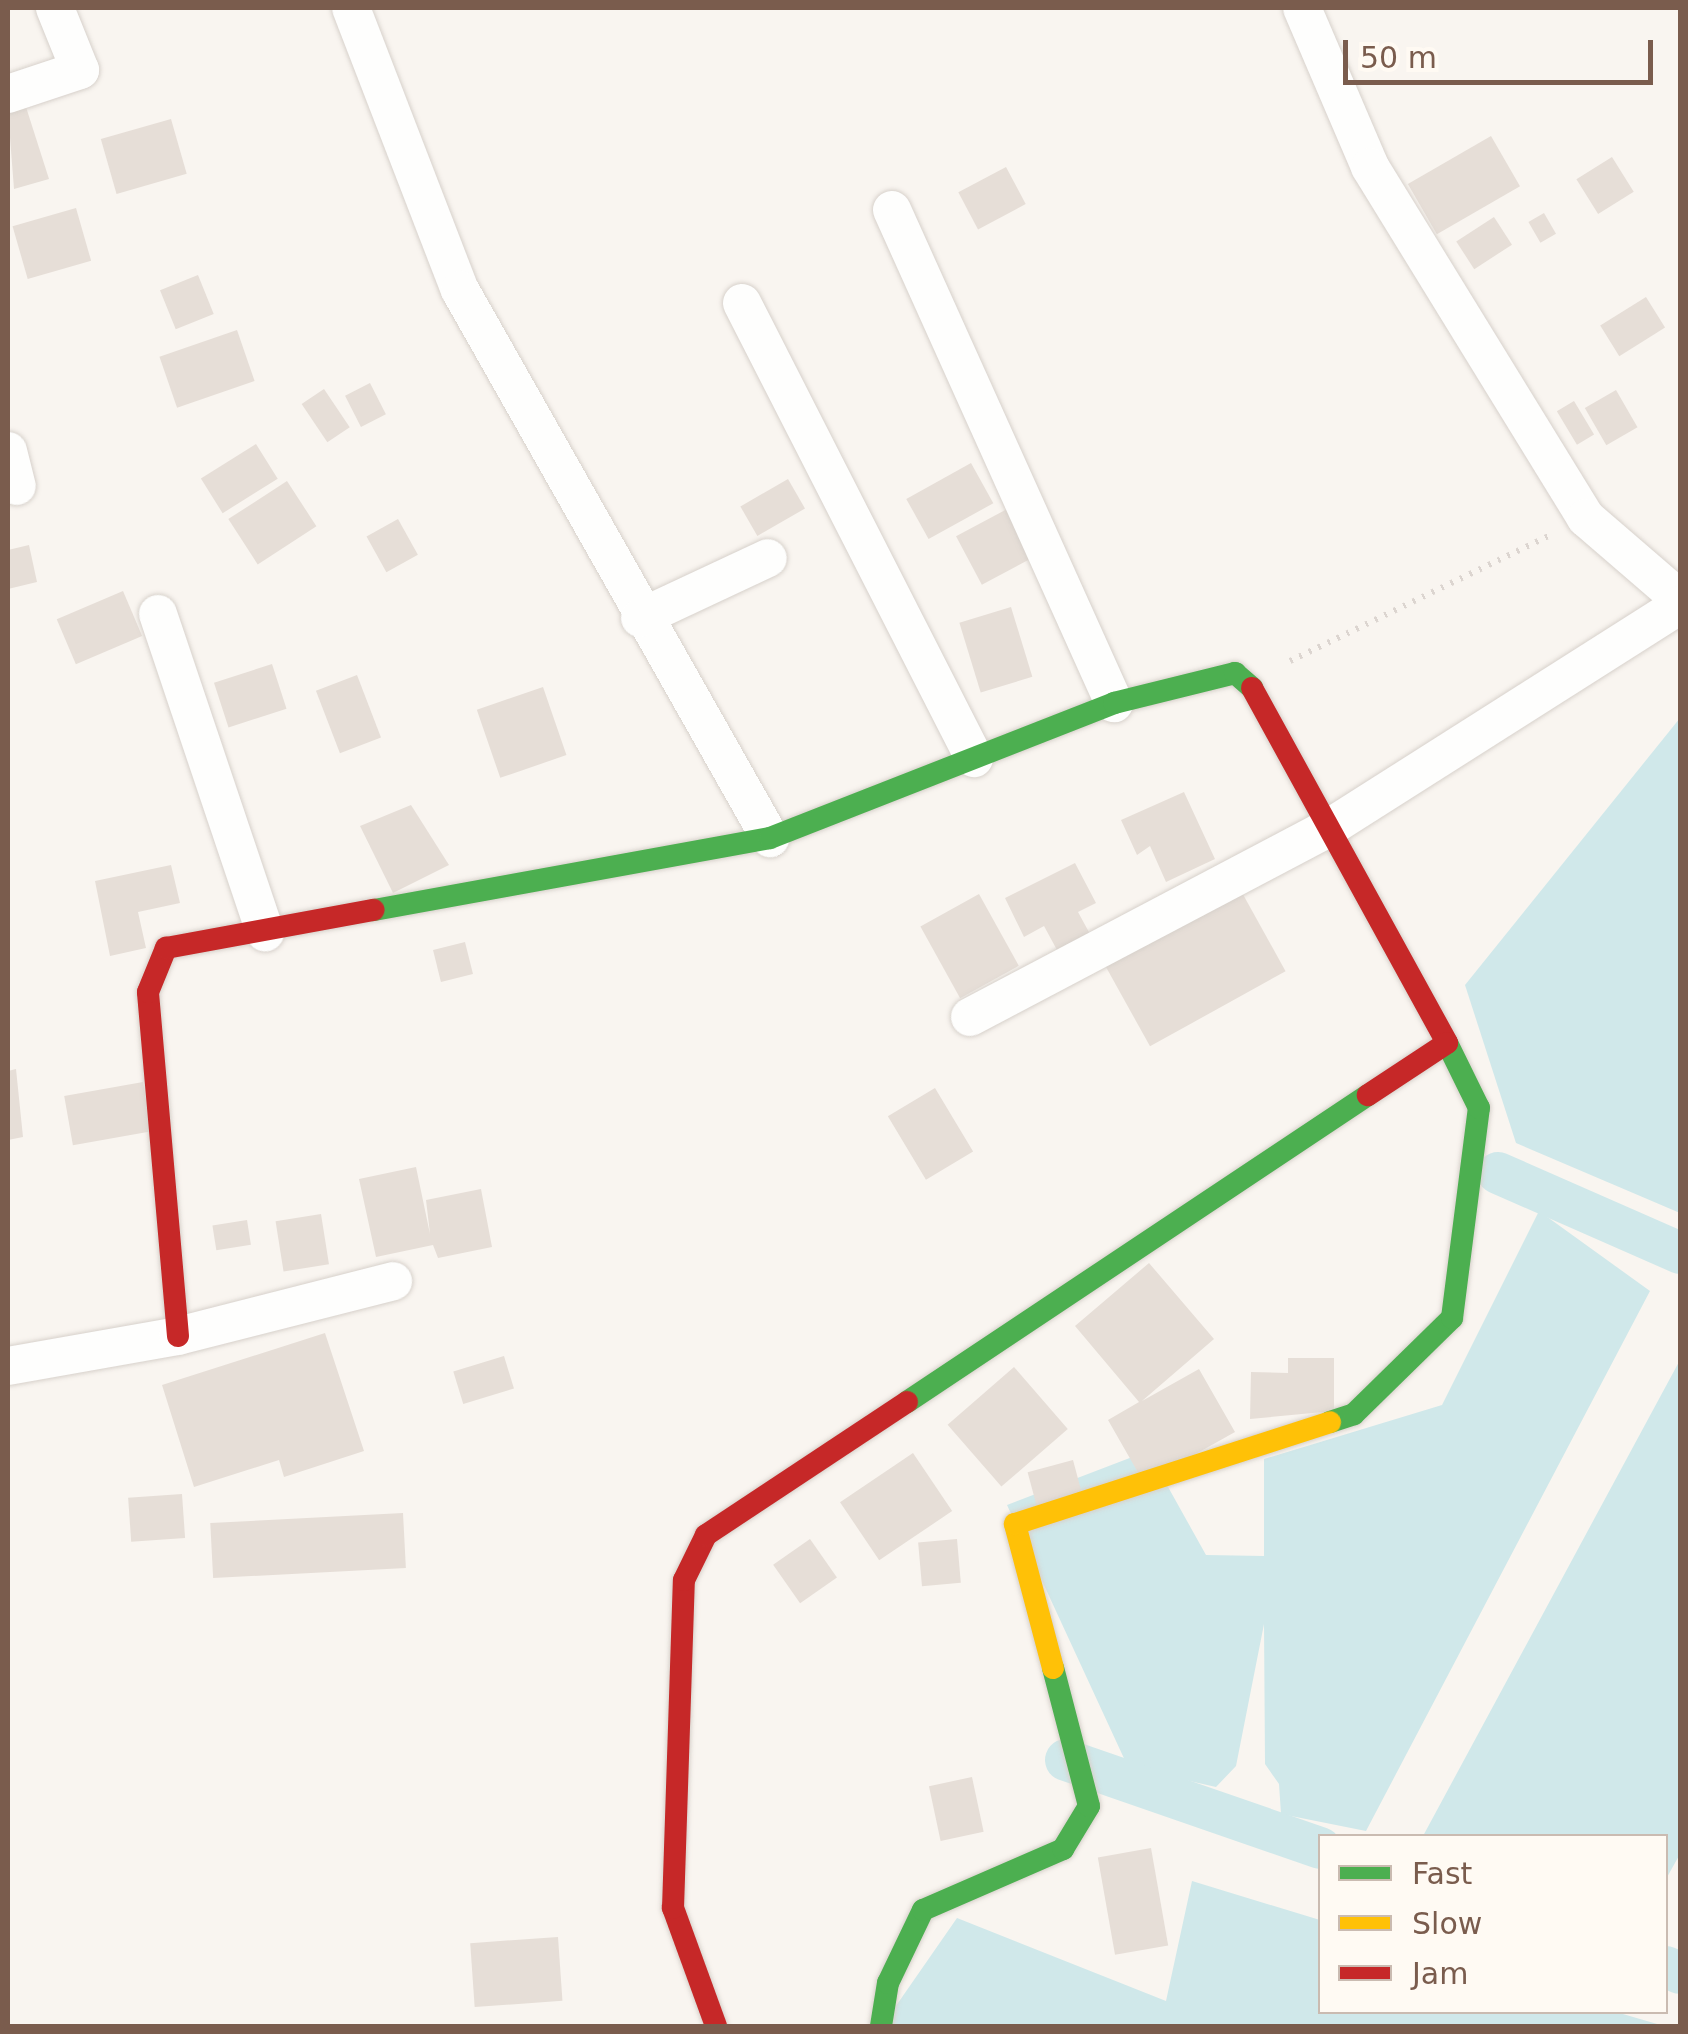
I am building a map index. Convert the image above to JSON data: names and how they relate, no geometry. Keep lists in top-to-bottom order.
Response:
{
  "legend": ["Fast", "Slow", "Jam"],
  "scale_bar": "50 m"
}
